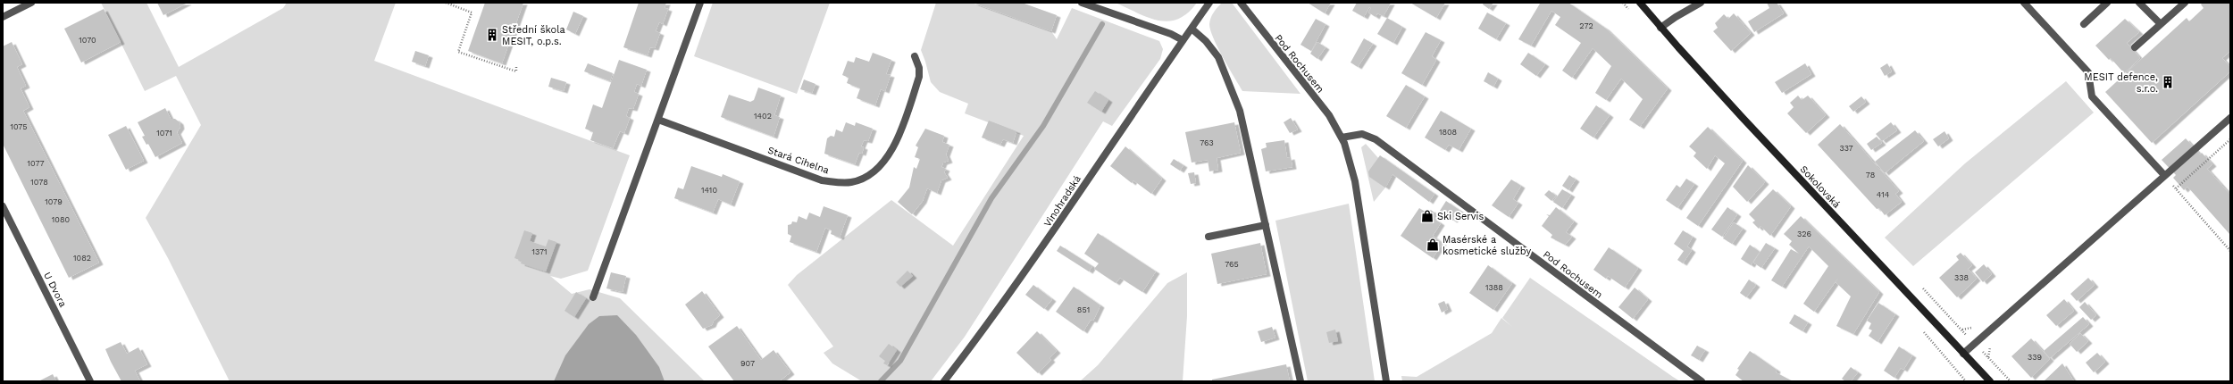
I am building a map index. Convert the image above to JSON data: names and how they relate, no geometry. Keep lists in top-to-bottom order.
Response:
{
  "streets": {
    "main road": ["Sokolovská"],
    "street": [
      "Pod Rochusem",
      "Stará Cihelna",
      "Vinohradská",
      "U Dvora"
    ]
  },
  "places": {
    "building": ["Střední škola MESIT, o.p.s.", "MESIT defence, s.r.o."],
    "shop": ["Ski Servis", "Masérské a kosmetické služby"]
  },
  "house_numbers": [
    "272",
    "1070",
    "1402",
    "1075",
    "1808",
    "1071",
    "763",
    "337",
    "1077",
    "78",
    "1078",
    "1410",
    "414",
    "1079",
    "1080",
    "326",
    "1371",
    "1082",
    "765",
    "338",
    "1388",
    "851",
    "339",
    "907"
  ]
}
